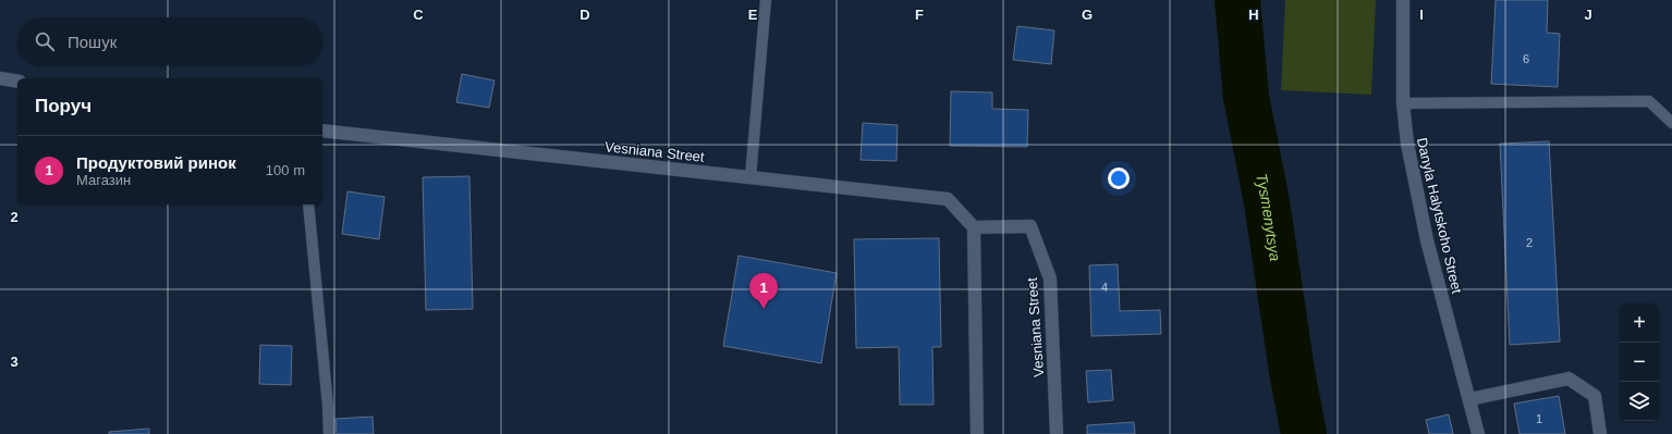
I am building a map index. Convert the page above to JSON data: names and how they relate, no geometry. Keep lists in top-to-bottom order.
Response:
{
  "streets": {
    "street": ["Vesniana Street", "Danyla Halytskoho Street"]
  },
  "water": ["Tysmenytsya"],
  "house_numbers": [
    "6",
    "2",
    "4",
    "1"
  ],
  "page": {
    "search": "Пошук",
    "heading": "Поруч",
    "list": [
      {
        "mark": "1",
        "name": "Продуктовий ринок",
        "note": "Магазин",
        "value": "100 m"
      }
    ],
    "pins": "1",
    "map_buttons": ["+", "−"]
  },
  "grid": {
    "columns": [
      "C",
      "D",
      "E",
      "F",
      "G",
      "H",
      "I",
      "J"
    ],
    "rows": ["2", "3"]
  }
}
